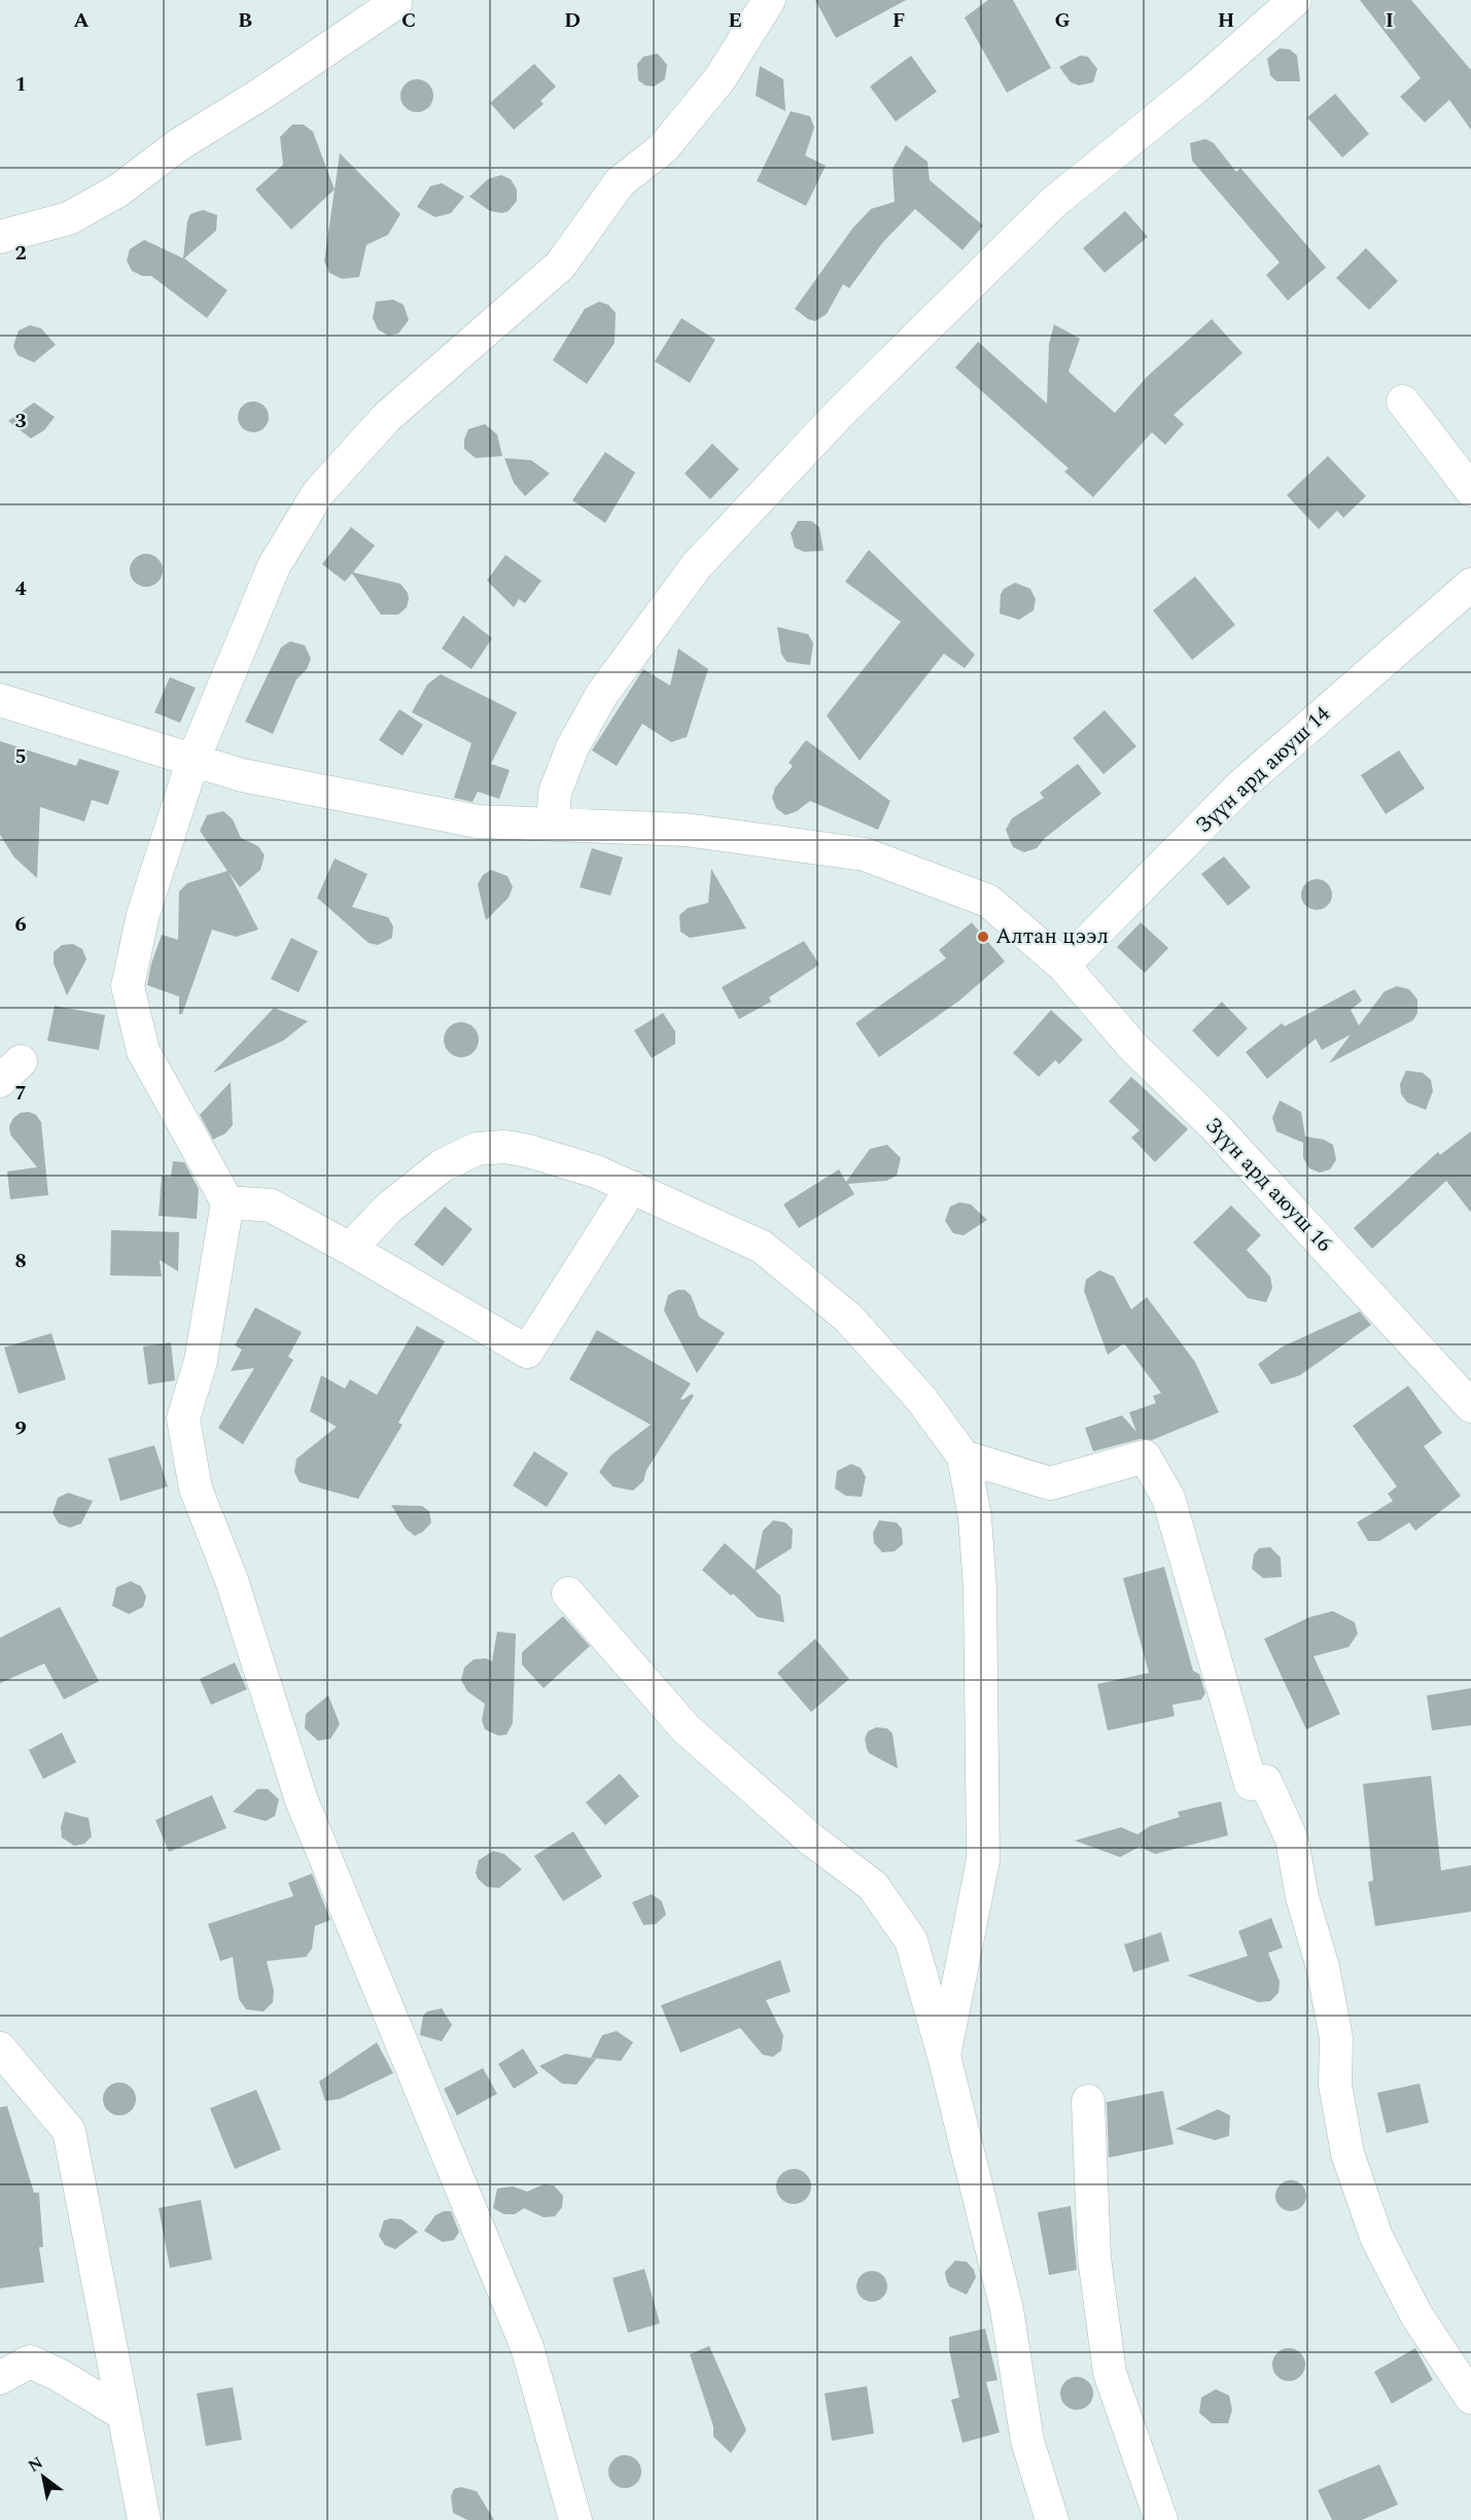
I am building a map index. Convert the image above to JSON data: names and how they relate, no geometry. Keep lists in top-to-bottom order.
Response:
{
  "streets": {
    "street": ["Зүүн ард аюуш 14", "Зүүн ард аюуш 16"]
  },
  "crossings": [
    ["Зүүн ард аюуш 14", "Зүүн ард аюуш 16"]
  ],
  "places": ["Алтан цээл"],
  "north": "top left",
  "grid": {
    "columns": [
      "A",
      "B",
      "C",
      "D",
      "E",
      "F",
      "G",
      "H",
      "I"
    ],
    "rows": [
      "1",
      "2",
      "3",
      "4",
      "5",
      "6",
      "7",
      "8",
      "9"
    ]
  }
}
